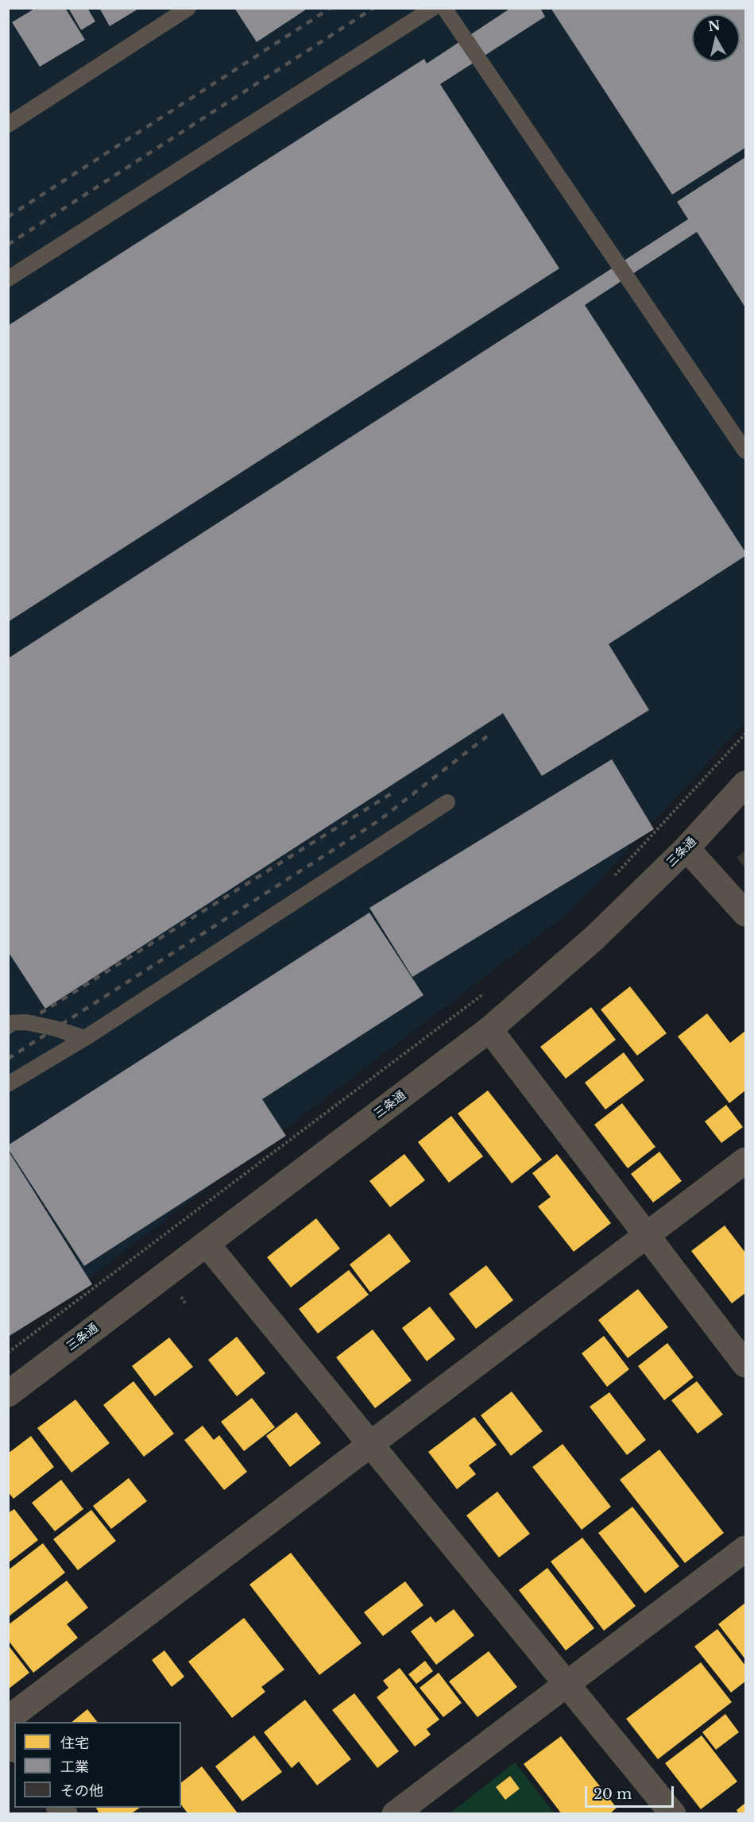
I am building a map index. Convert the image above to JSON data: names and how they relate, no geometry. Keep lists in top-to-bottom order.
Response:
{
  "streets": {
    "street": ["三条通"]
  },
  "legend": ["住宅", "工業", "その他"],
  "scale_bar": "20 m",
  "north": "top"
}
